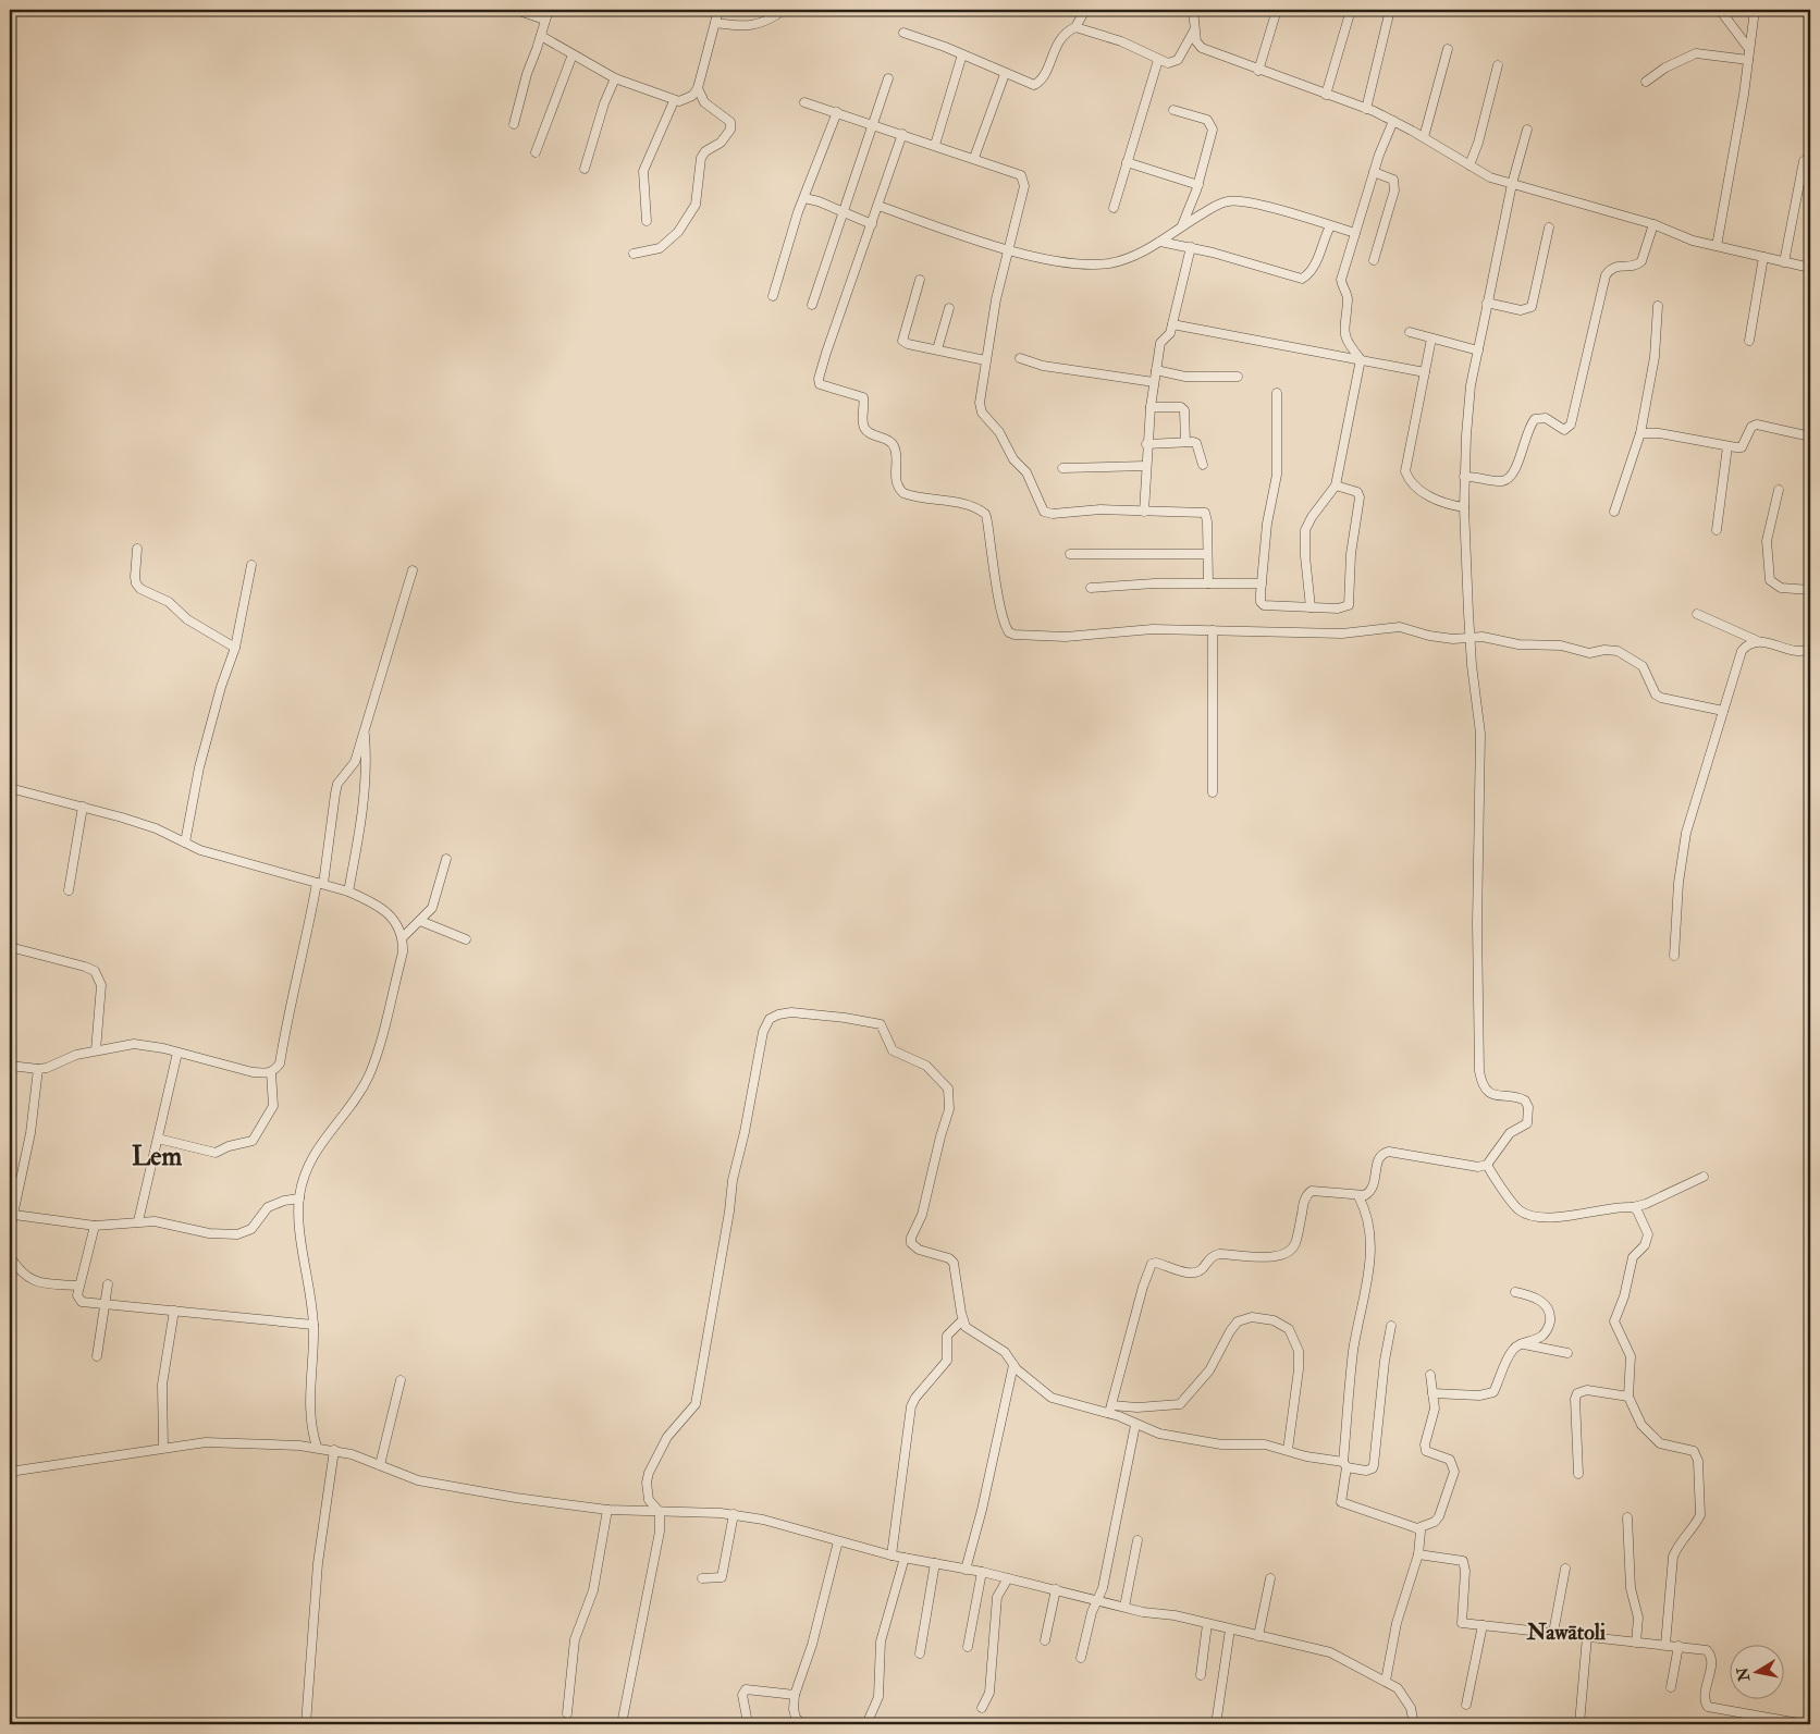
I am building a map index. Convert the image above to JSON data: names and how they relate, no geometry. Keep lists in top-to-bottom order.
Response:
{
  "districts": ["Lem", "Nawātoli"],
  "north": "left"
}
